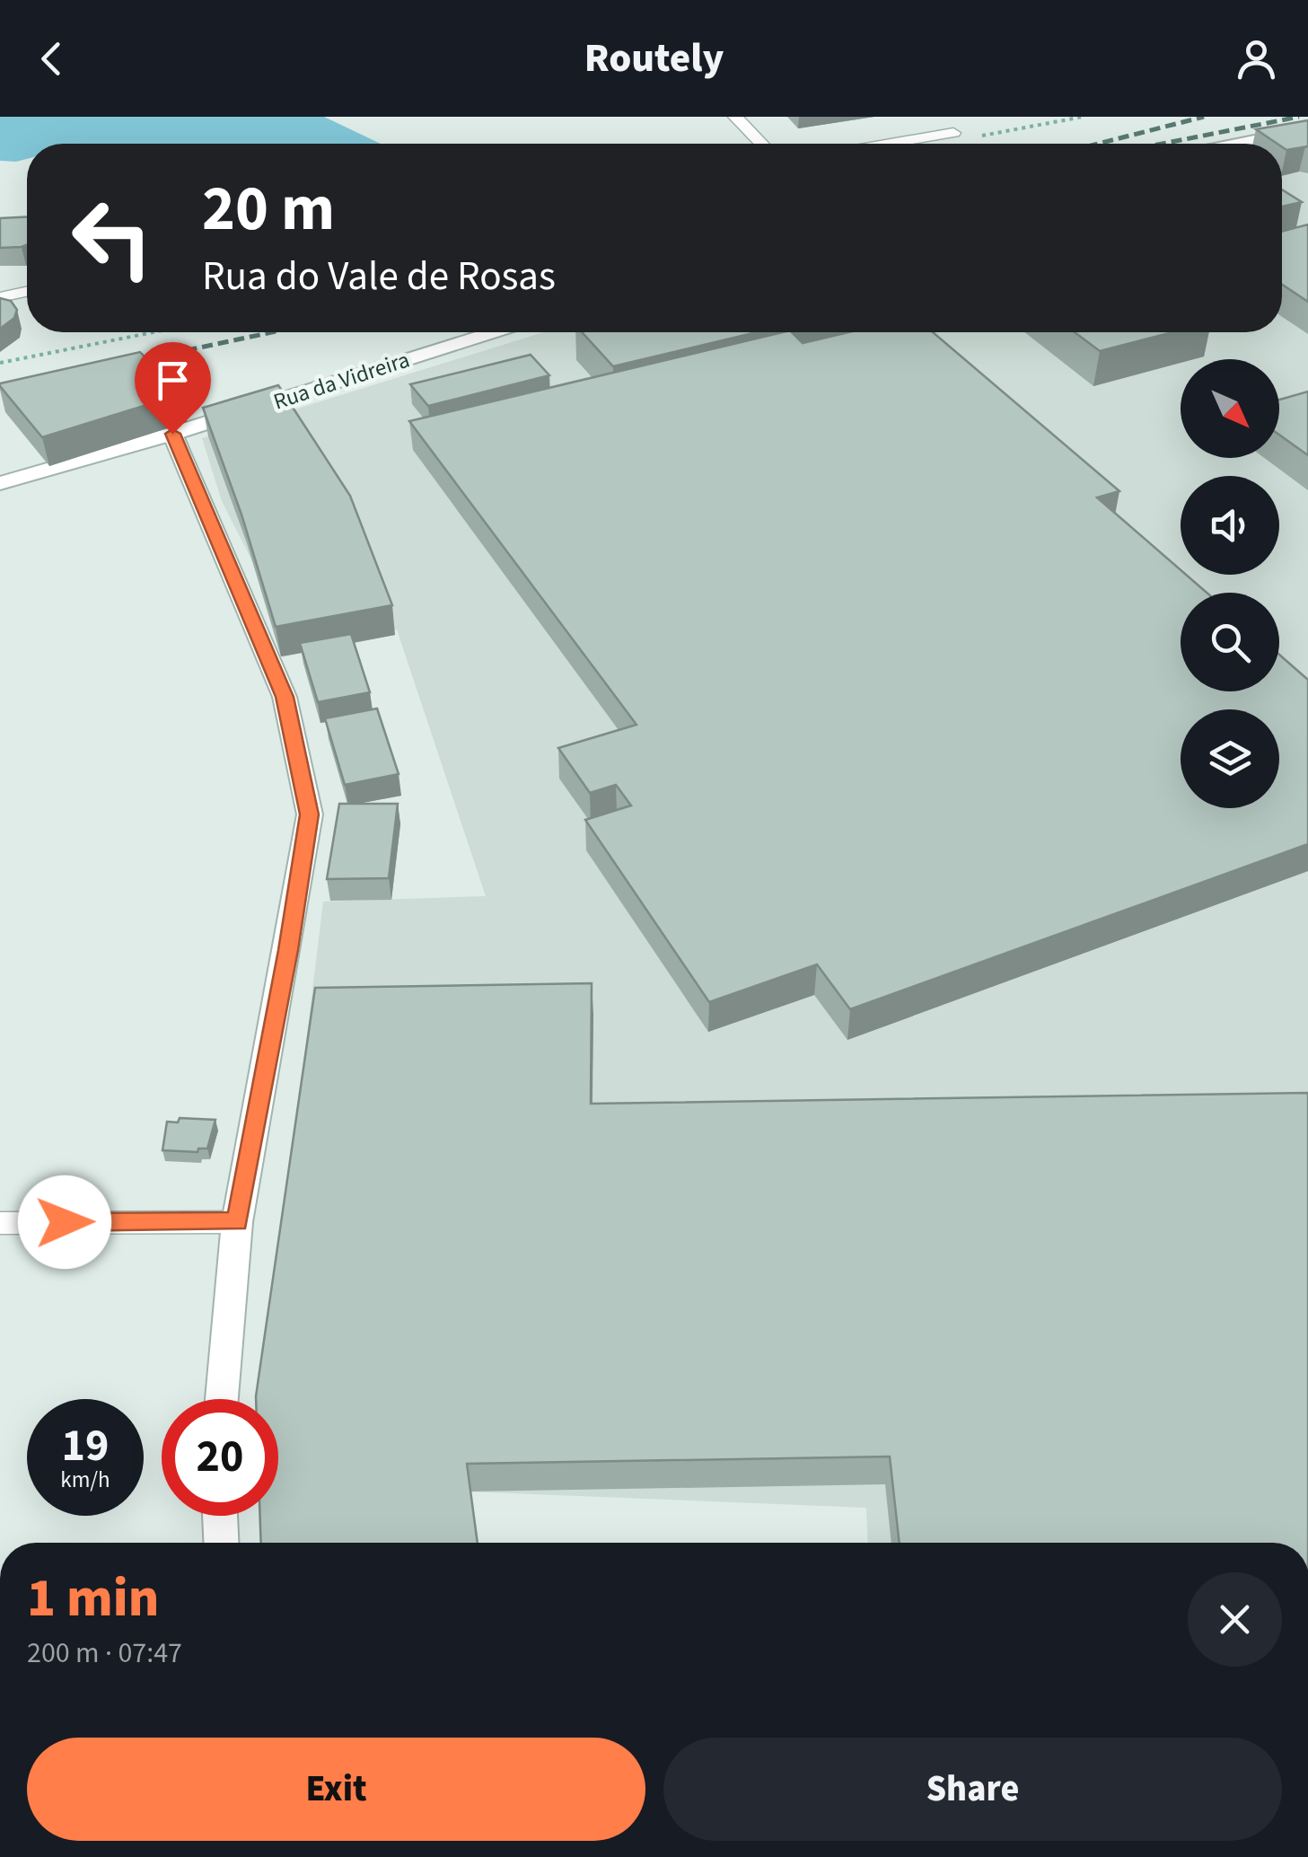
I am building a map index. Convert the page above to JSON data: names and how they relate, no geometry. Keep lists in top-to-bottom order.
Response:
{
  "streets": {
    "street": ["Rua da Vidreira"]
  },
  "north": "bottom right",
  "page": {
    "header": "Routely",
    "turn": ["20 m", "Rua do Vale de Rosas"],
    "speed": "19 km/h",
    "limit": "20",
    "heading": ["1 min", "200 m · 07:47"],
    "buttons": ["Exit", "Share"]
  }
}
